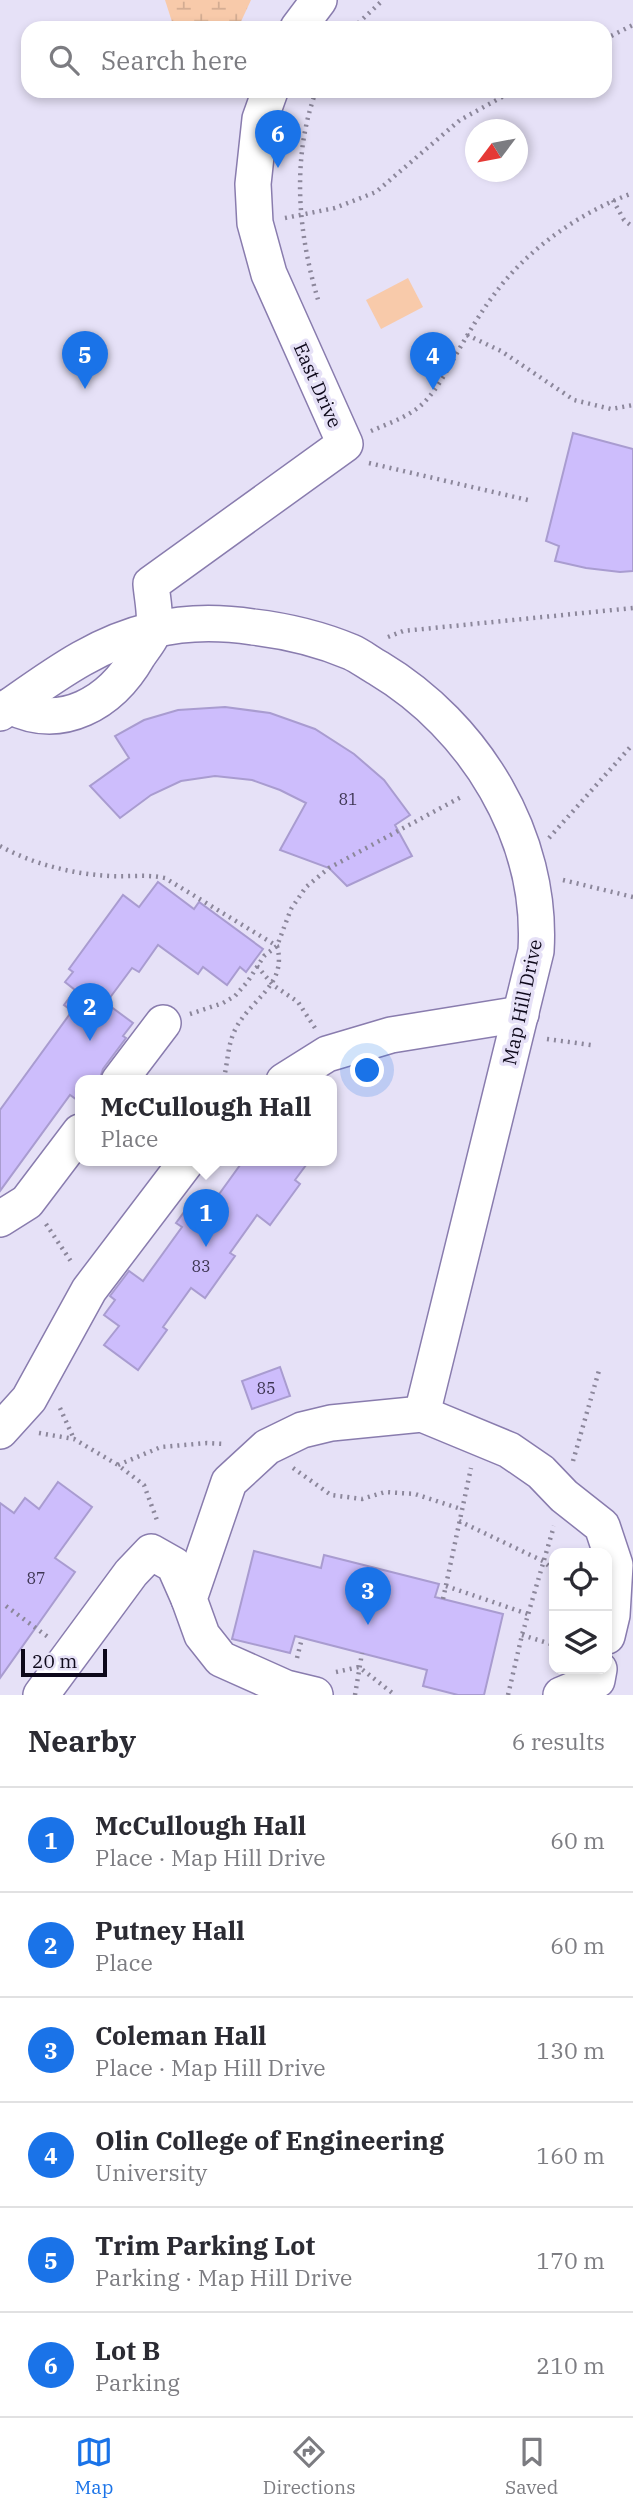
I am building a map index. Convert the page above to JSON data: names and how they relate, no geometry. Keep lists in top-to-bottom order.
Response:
{
  "streets": {
    "street": ["East Drive", "Map Hill Drive"]
  },
  "crossings": [
    ["East Drive", "Map Hill Drive"]
  ],
  "house_numbers": [
    "81",
    "83",
    "85",
    "87"
  ],
  "scale_bar": "20 m",
  "north": "bottom left",
  "page": {
    "search": "Search here",
    "pins": [
      "6",
      "5",
      "4",
      "2",
      "1",
      "3"
    ],
    "popup": ["McCullough Hall", "Place"],
    "scale": "20 m",
    "heading": ["Nearby", "6 results"],
    "list": [
      {
        "mark": "1",
        "name": "McCullough Hall",
        "note": "Place · Map Hill Drive",
        "value": "60 m"
      },
      {
        "mark": "2",
        "name": "Putney Hall",
        "note": "Place",
        "value": "60 m"
      },
      {
        "mark": "3",
        "name": "Coleman Hall",
        "note": "Place · Map Hill Drive",
        "value": "130 m"
      },
      {
        "mark": "4",
        "name": "Olin College of Engineering",
        "note": "University",
        "value": "160 m"
      },
      {
        "mark": "5",
        "name": "Trim Parking Lot",
        "note": "Parking · Map Hill Drive",
        "value": "170 m"
      },
      {
        "mark": "6",
        "name": "Lot B",
        "note": "Parking",
        "value": "210 m"
      }
    ],
    "nav": ["Map", "Directions", "Saved"]
  }
}
